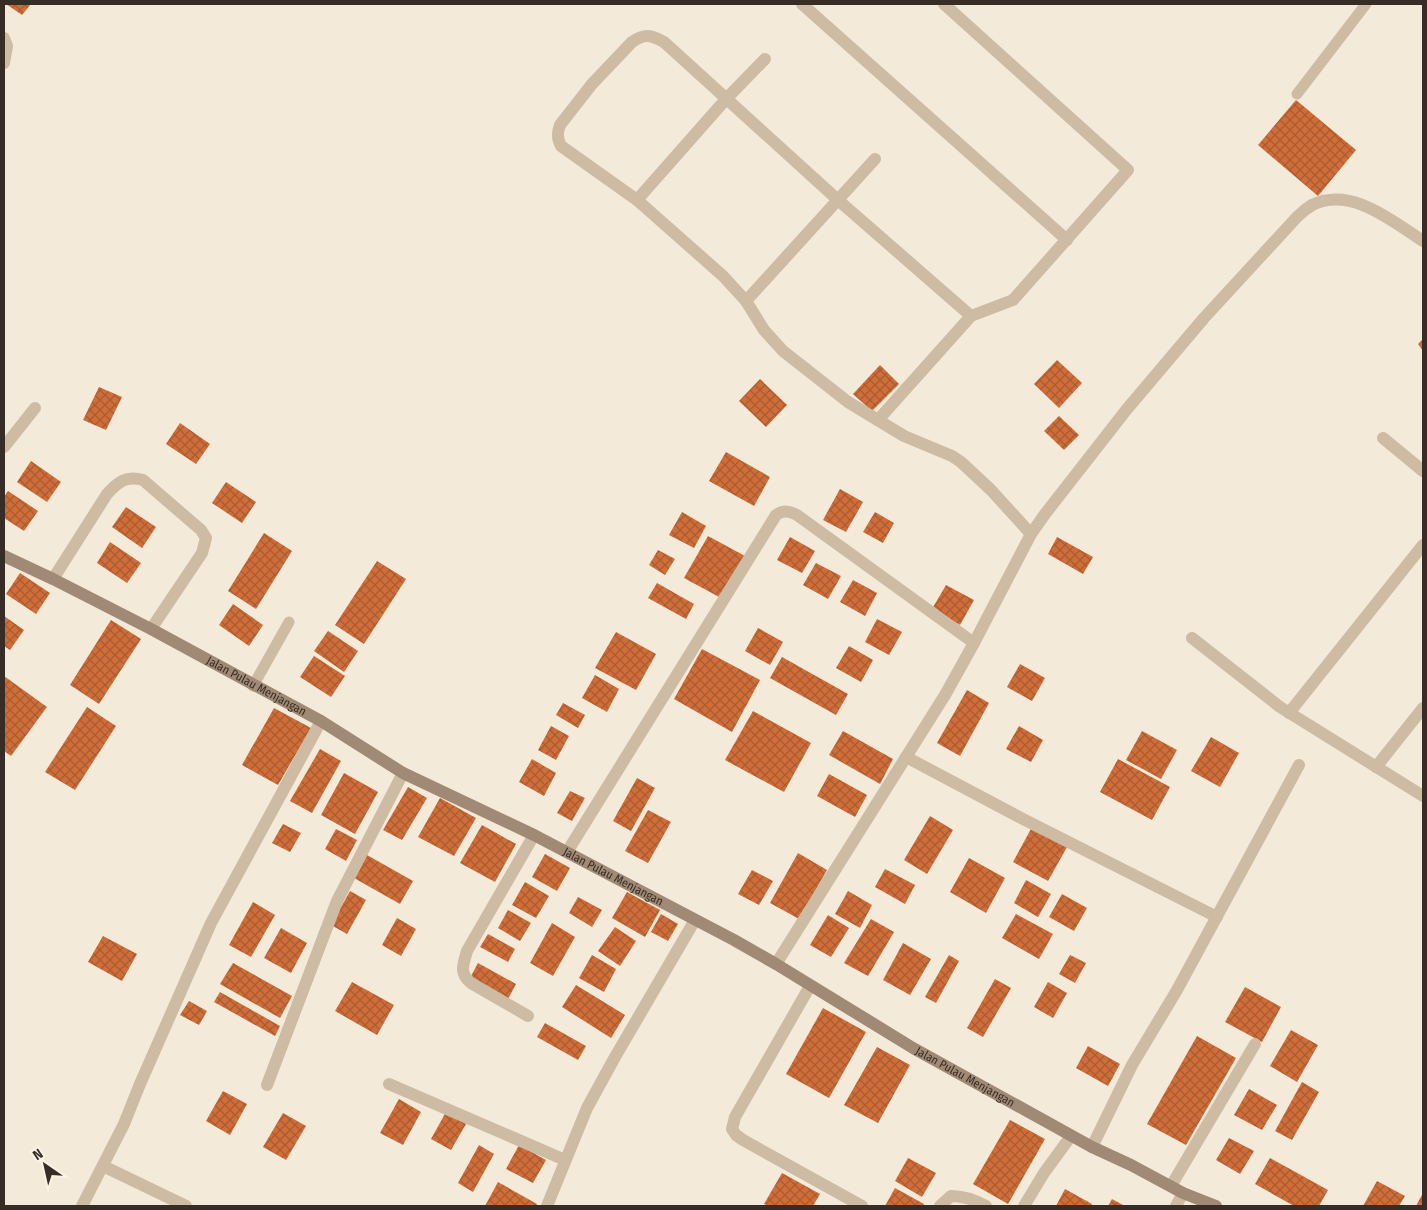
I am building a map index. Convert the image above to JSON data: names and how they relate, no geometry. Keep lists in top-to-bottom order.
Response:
{
  "streets": {
    "street": ["Jalan Pulau Menjangan"]
  },
  "north": "top left"
}
